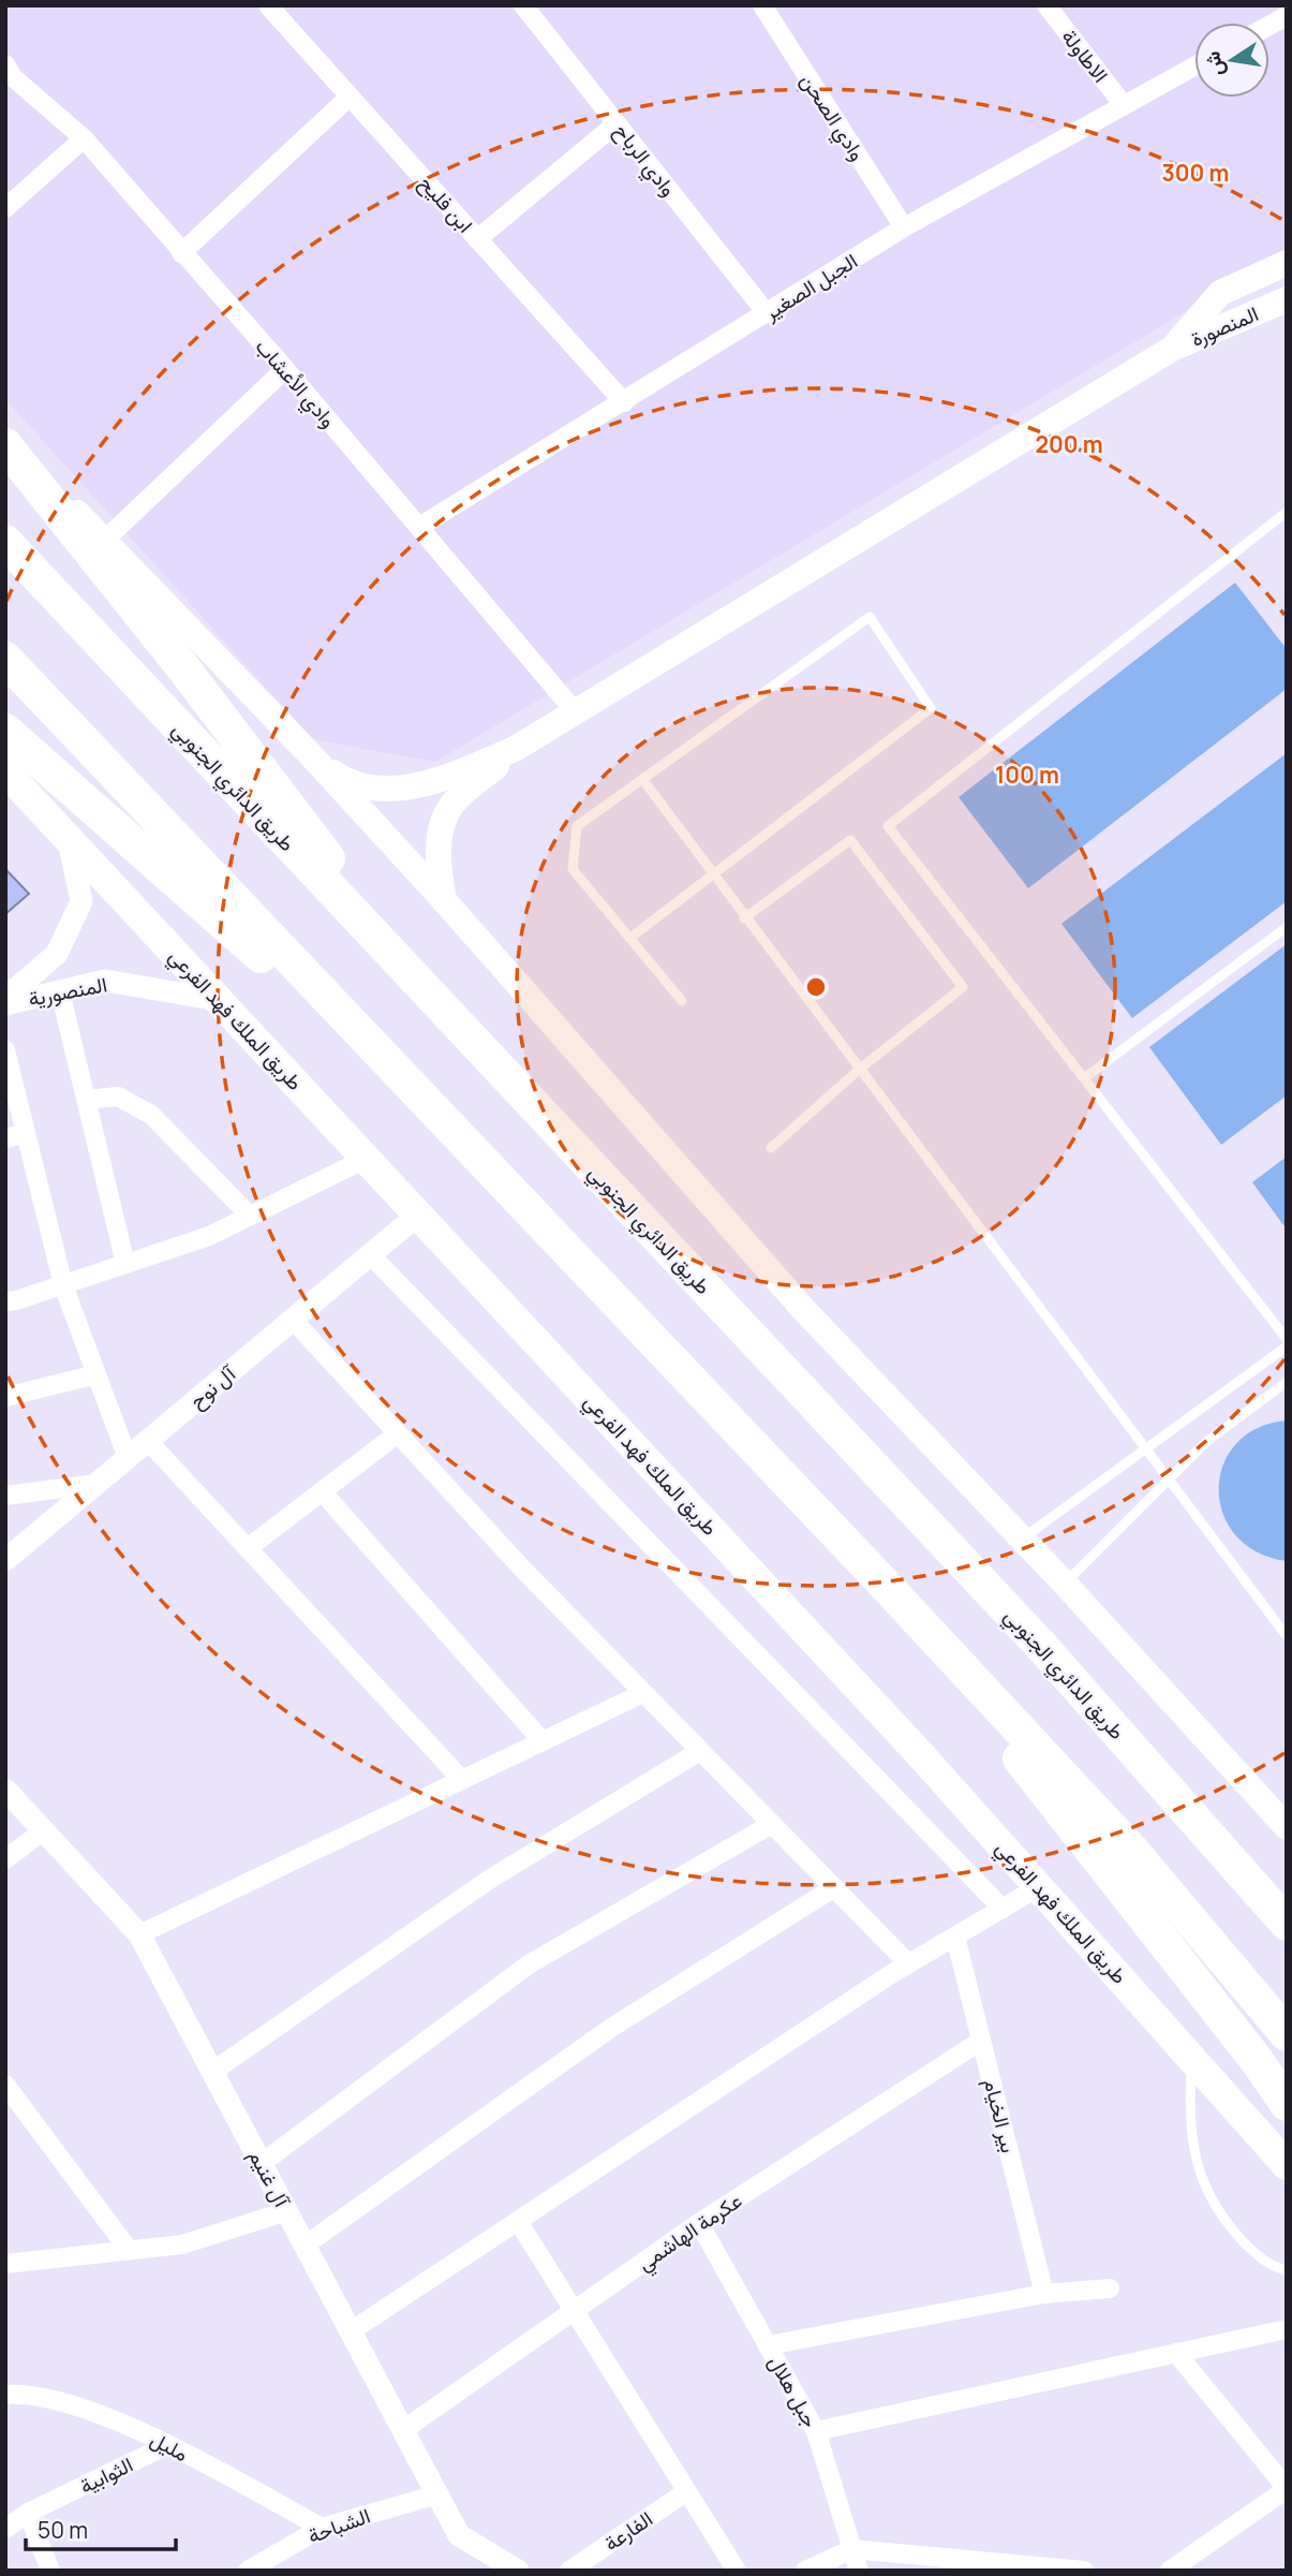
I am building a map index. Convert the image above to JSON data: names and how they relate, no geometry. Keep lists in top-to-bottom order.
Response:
{
  "streets": {
    "highway": ["طريق الدائري الجنوبي"],
    "main road": ["المنصورة", "طريق الملك فهد الفرعي"],
    "street": [
      "الاطاولة",
      "وادي الصحن",
      "وادي الرباح",
      "ابن فليح",
      "الجبل الصغير",
      "وادي الأعشاب",
      "المنصورية",
      "آل نوح",
      "بير الخيام",
      "آل غنيم",
      "عكرمة الهاشمي",
      "جبل هلال",
      "مليل",
      "الثوابية",
      "الشباحة",
      "الفارعة"
    ]
  },
  "crossings": [
    ["الاطاولة", "الجبل الصغير"],
    ["وادي الصحن", "الجبل الصغير"],
    ["وادي الرباح", "الجبل الصغير"],
    ["ابن فليح", "الجبل الصغير"],
    ["الجبل الصغير", "وادي الأعشاب"],
    ["المنصورية", "طريق الملك فهد الفرعي"],
    ["طريق الملك فهد الفرعي", "آل نوح"],
    ["بير الخيام", "عكرمة الهاشمي"],
    ["آل غنيم", "عكرمة الهاشمي"],
    ["آل غنيم", "الشباحة"],
    ["عكرمة الهاشمي", "جبل هلال"],
    ["مليل", "الثوابية"],
    ["مليل", "الشباحة"]
  ],
  "scale_bar": "50 m",
  "north": "left",
  "rings": ["300 m", "200 m", "100 m"]
}
